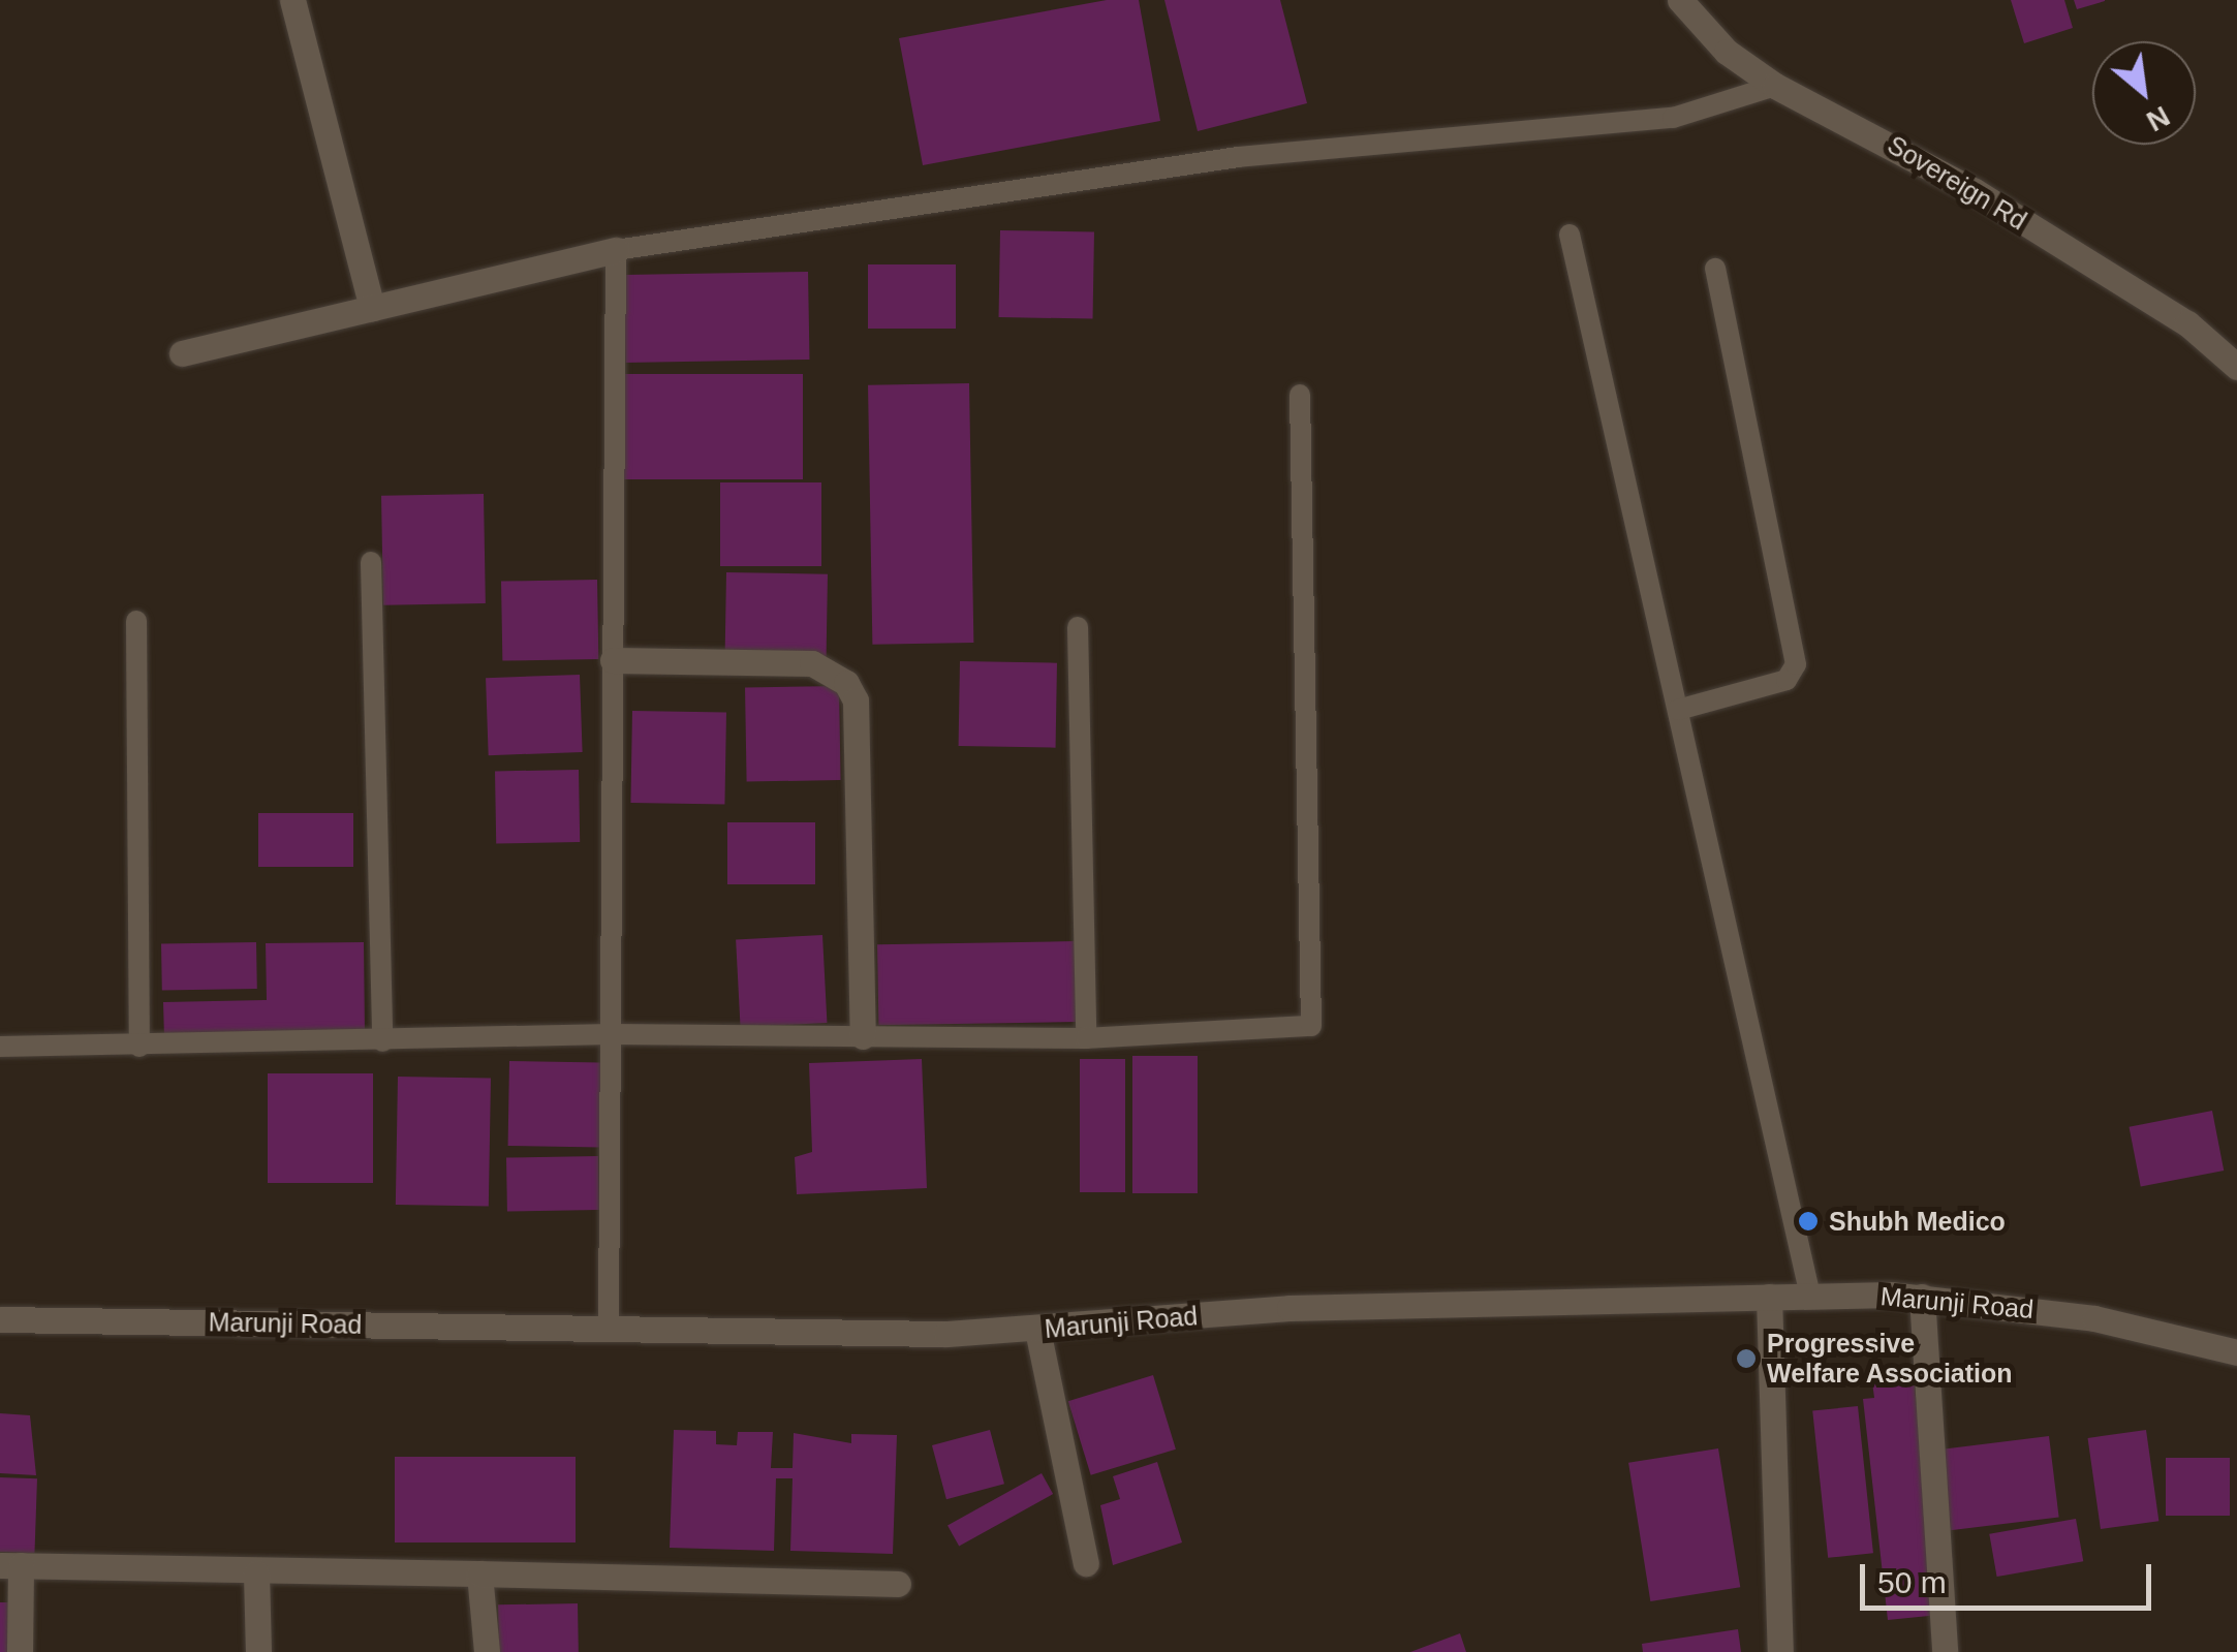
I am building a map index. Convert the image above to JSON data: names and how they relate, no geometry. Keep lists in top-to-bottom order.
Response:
{
  "streets": {
    "street": ["Sovereign Rd", "Marunji Road"]
  },
  "places": ["Shubh Medico", "Progressive Welfare Association"],
  "scale_bar": "50 m",
  "north": "bottom right"
}
